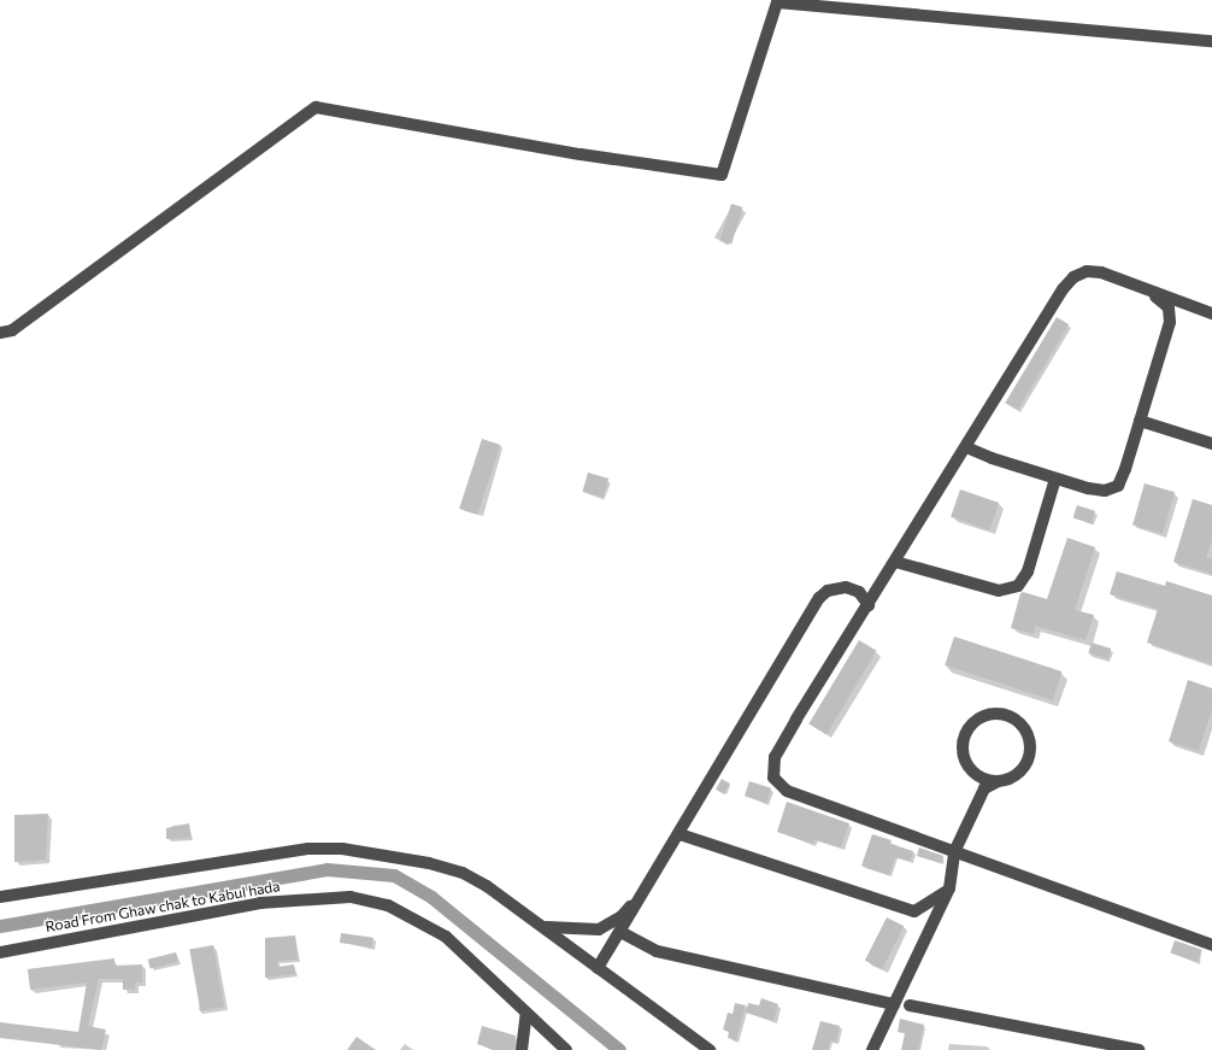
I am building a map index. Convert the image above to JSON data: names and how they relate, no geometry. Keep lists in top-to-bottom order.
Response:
{
  "streets": {
    "street": ["Road From Ghaw chak to Kabul hada"]
  }
}
